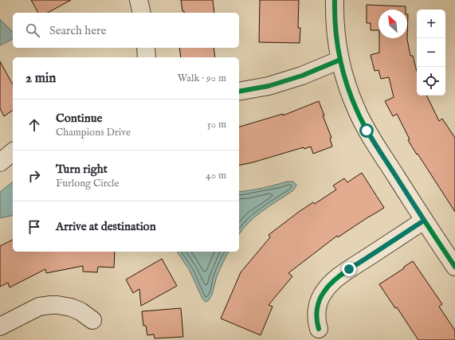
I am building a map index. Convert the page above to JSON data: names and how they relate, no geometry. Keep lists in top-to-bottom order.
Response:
{
  "north": "top left",
  "page": {
    "map_buttons": ["+", "−"],
    "search": "Search here",
    "heading": ["2 min", "Walk · 90 m"],
    "list": [
      ["Continue", "Champions Drive", "50 m"],
      ["Turn right", "Furlong Circle", "40 m"],
      "Arrive at destination"
    ]
  }
}
